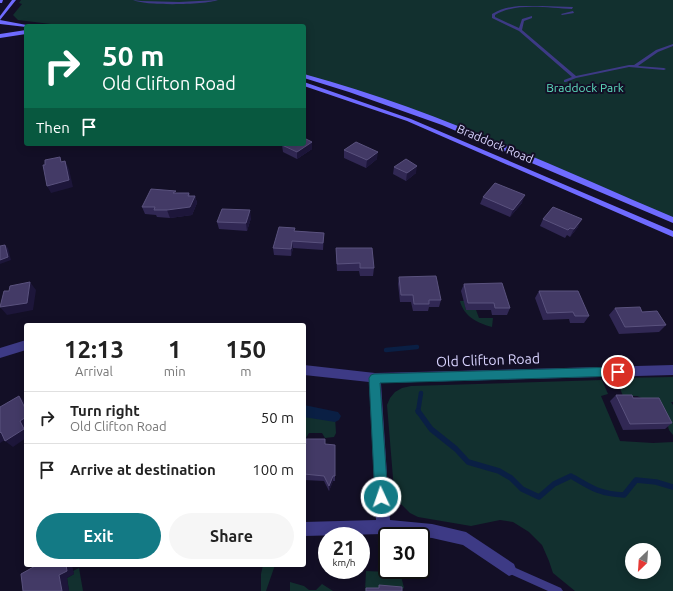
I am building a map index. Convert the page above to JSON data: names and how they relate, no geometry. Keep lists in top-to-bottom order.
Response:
{
  "streets": {
    "main road": ["Braddock Road"],
    "street": ["Old Clifton Road"]
  },
  "parks": ["Braddock Park"],
  "north": "bottom left",
  "page": {
    "turn": ["50 m", "Old Clifton Road"],
    "then": "Then",
    "eta": [
      "12:13",
      "Arrival",
      "1",
      "min",
      "150",
      "m"
    ],
    "list": [
      {
        "name": "Turn right",
        "note": "Old Clifton Road",
        "value": "50 m"
      },
      {
        "name": "Arrive at destination",
        "value": "100 m"
      }
    ],
    "buttons": ["Exit", "Share"],
    "speed": "21 km/h",
    "limit": "30"
  }
}
